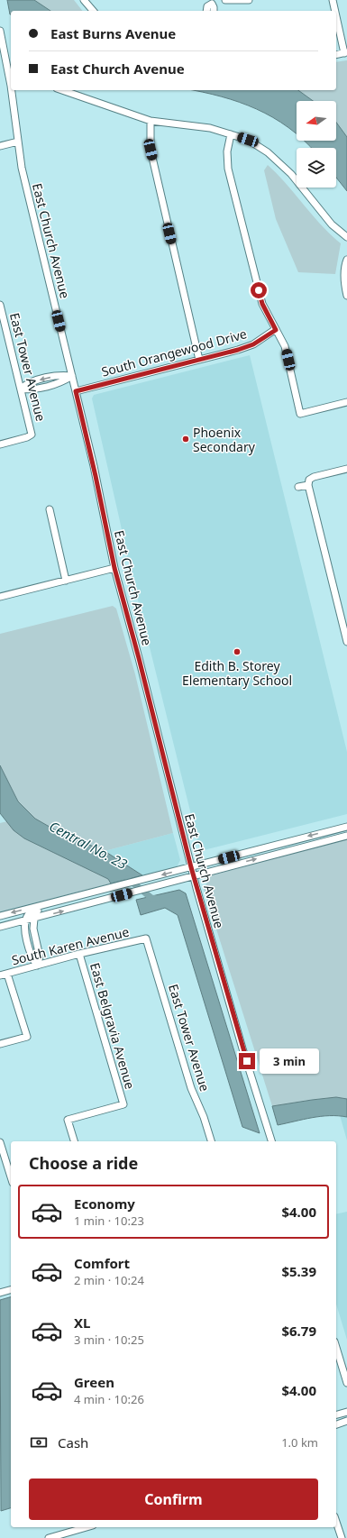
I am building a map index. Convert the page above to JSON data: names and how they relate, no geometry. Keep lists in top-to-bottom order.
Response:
{
  "streets": {
    "street": [
      "East Church Avenue",
      "South Orangewood Drive",
      "East Tower Avenue",
      "South Karen Avenue",
      "East Belgravia Avenue"
    ]
  },
  "crossings": [
    ["East Church Avenue", "South Orangewood Drive"],
    ["East Tower Avenue", "South Karen Avenue"],
    ["South Karen Avenue", "East Belgravia Avenue"]
  ],
  "water": ["Central No. 23"],
  "places": ["Phoenix Secondary", "Edith B. Storey Elementary School"],
  "north": "left",
  "page": {
    "banner": ["East Burns Avenue", "East Church Avenue"],
    "bubble": "3 min",
    "heading": "Choose a ride",
    "list": [
      {
        "name": "Economy",
        "note": "1 min · 10:23",
        "value": "$4.00"
      },
      {
        "name": "Comfort",
        "note": "2 min · 10:24",
        "value": "$5.39"
      },
      {
        "name": "XL",
        "note": "3 min · 10:25",
        "value": "$6.79"
      },
      {
        "name": "Green",
        "note": "4 min · 10:26",
        "value": "$4.00"
      }
    ],
    "pay": ["Cash", "1.0 km"],
    "buttons": "Confirm"
  }
}
